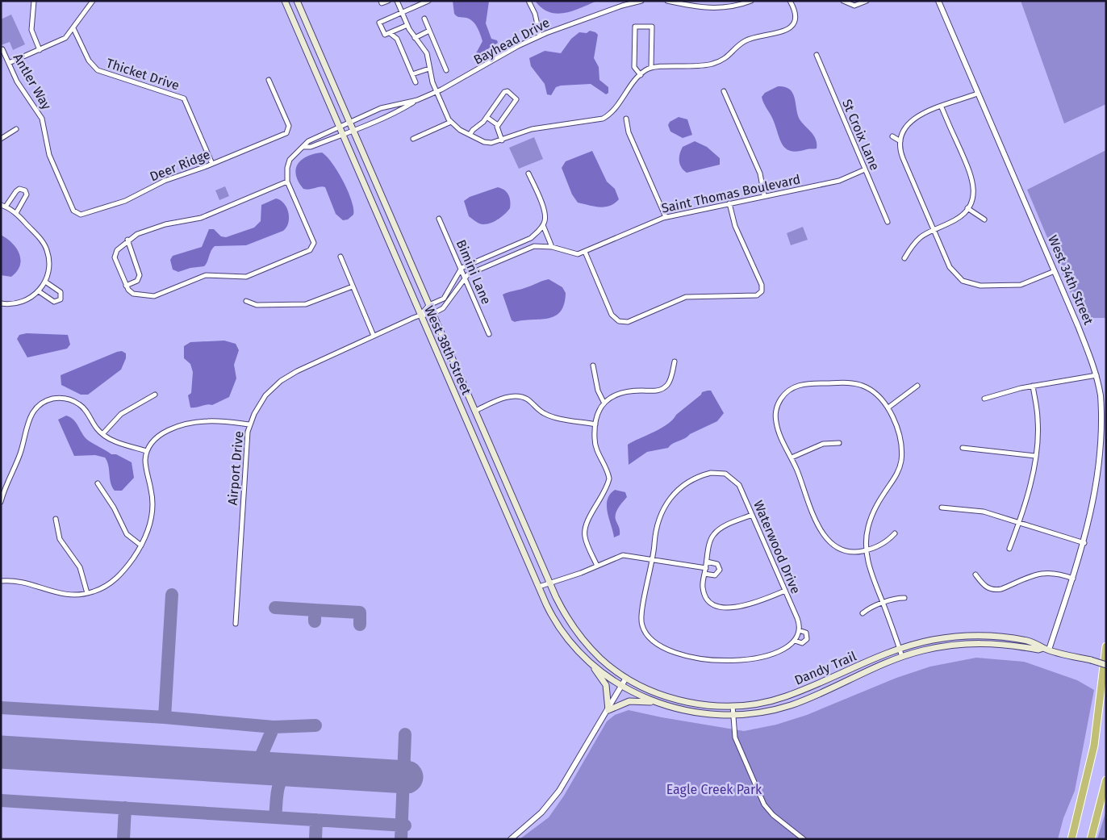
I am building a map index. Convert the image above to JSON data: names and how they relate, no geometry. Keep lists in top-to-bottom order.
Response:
{
  "streets": {
    "main road": ["West 38th Street", "Dandy Trail"],
    "street": [
      "Bayhead Drive",
      "Thicket Drive",
      "Antler Way",
      "St Croix Lane",
      "Deer Ridge",
      "Saint Thomas Boulevard",
      "Bimini Lane",
      "West 34th Street",
      "Airport Drive",
      "Waterwood Drive"
    ]
  },
  "crossings": [
    ["Bayhead Drive", "West 38th Street"],
    ["Thicket Drive", "Deer Ridge"],
    ["Antler Way", "Deer Ridge"],
    ["St Croix Lane", "Saint Thomas Boulevard"],
    ["Saint Thomas Boulevard", "Bimini Lane"],
    ["West 34th Street", "Dandy Trail"],
    ["West 38th Street", "Airport Drive"],
    ["West 38th Street", "Dandy Trail"]
  ],
  "parks": ["Eagle Creek Park"]
}
